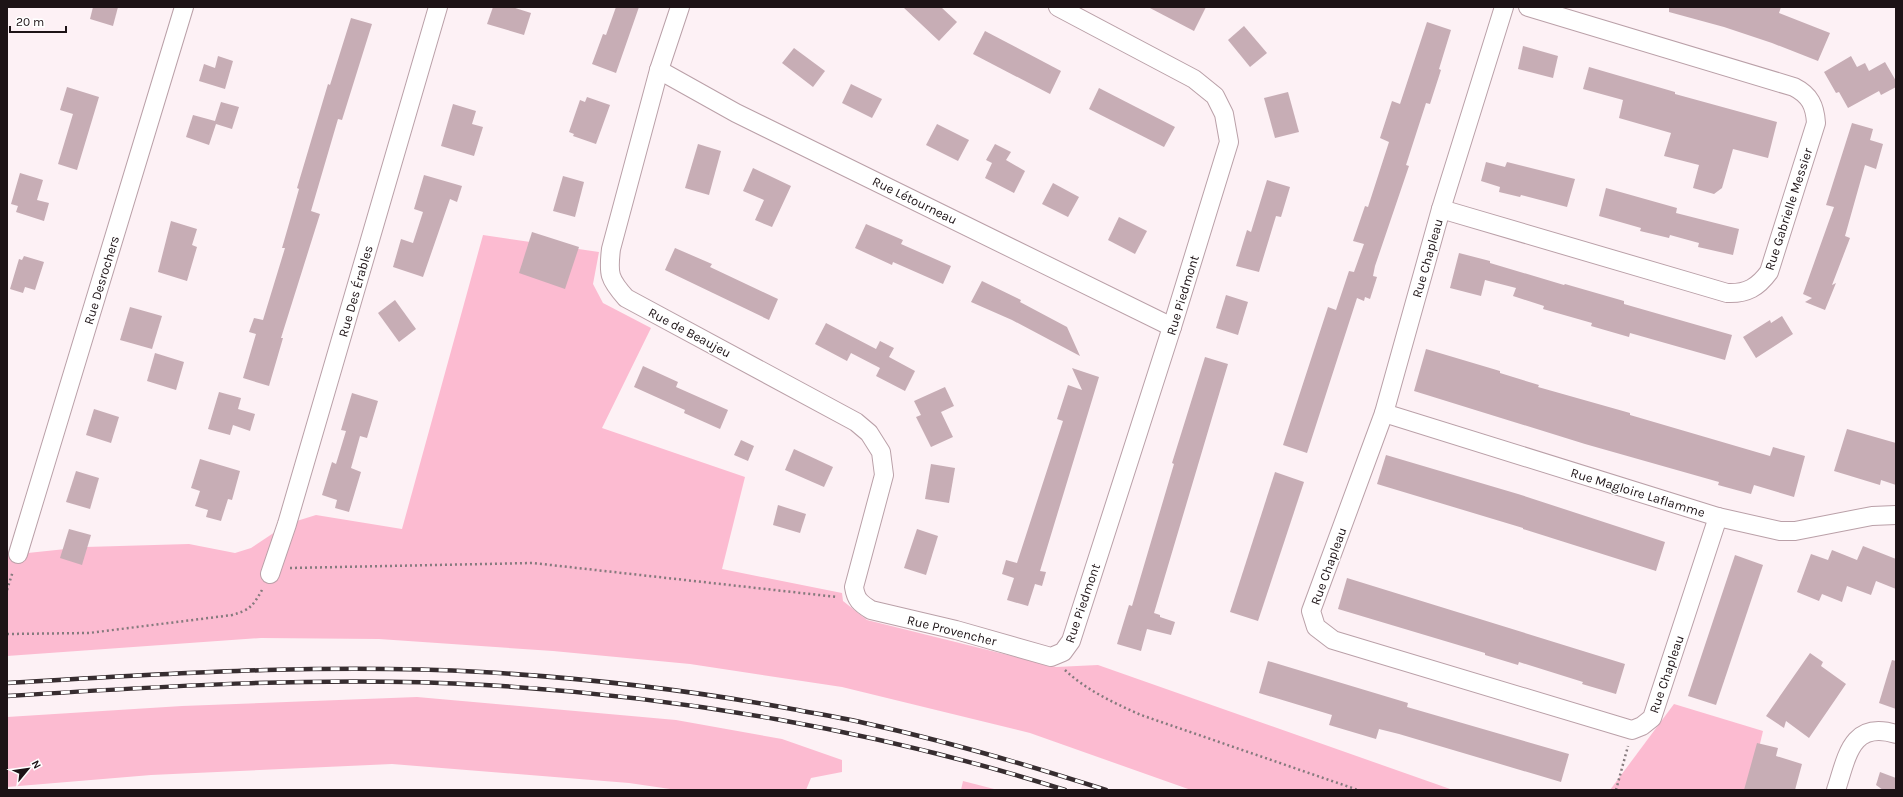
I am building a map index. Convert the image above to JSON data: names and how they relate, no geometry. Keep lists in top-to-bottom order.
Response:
{
  "streets": {
    "street": [
      "Rue Létourneau",
      "Rue Gabrielle Messier",
      "Rue Chapleau",
      "Rue Desrochers",
      "Rue Des Érables",
      "Rue Piedmont",
      "Rue de Beaujeu",
      "Rue Magloire Laflamme",
      "Rue Provencher"
    ]
  },
  "crossings": [
    ["Rue Létourneau", "Rue Piedmont"],
    ["Rue Létourneau", "Rue de Beaujeu"],
    ["Rue Gabrielle Messier", "Rue Chapleau"],
    ["Rue Chapleau", "Rue Magloire Laflamme"],
    ["Rue Piedmont", "Rue Provencher"],
    ["Rue de Beaujeu", "Rue Provencher"]
  ],
  "scale_bar": "20 m",
  "north": "top right"
}
